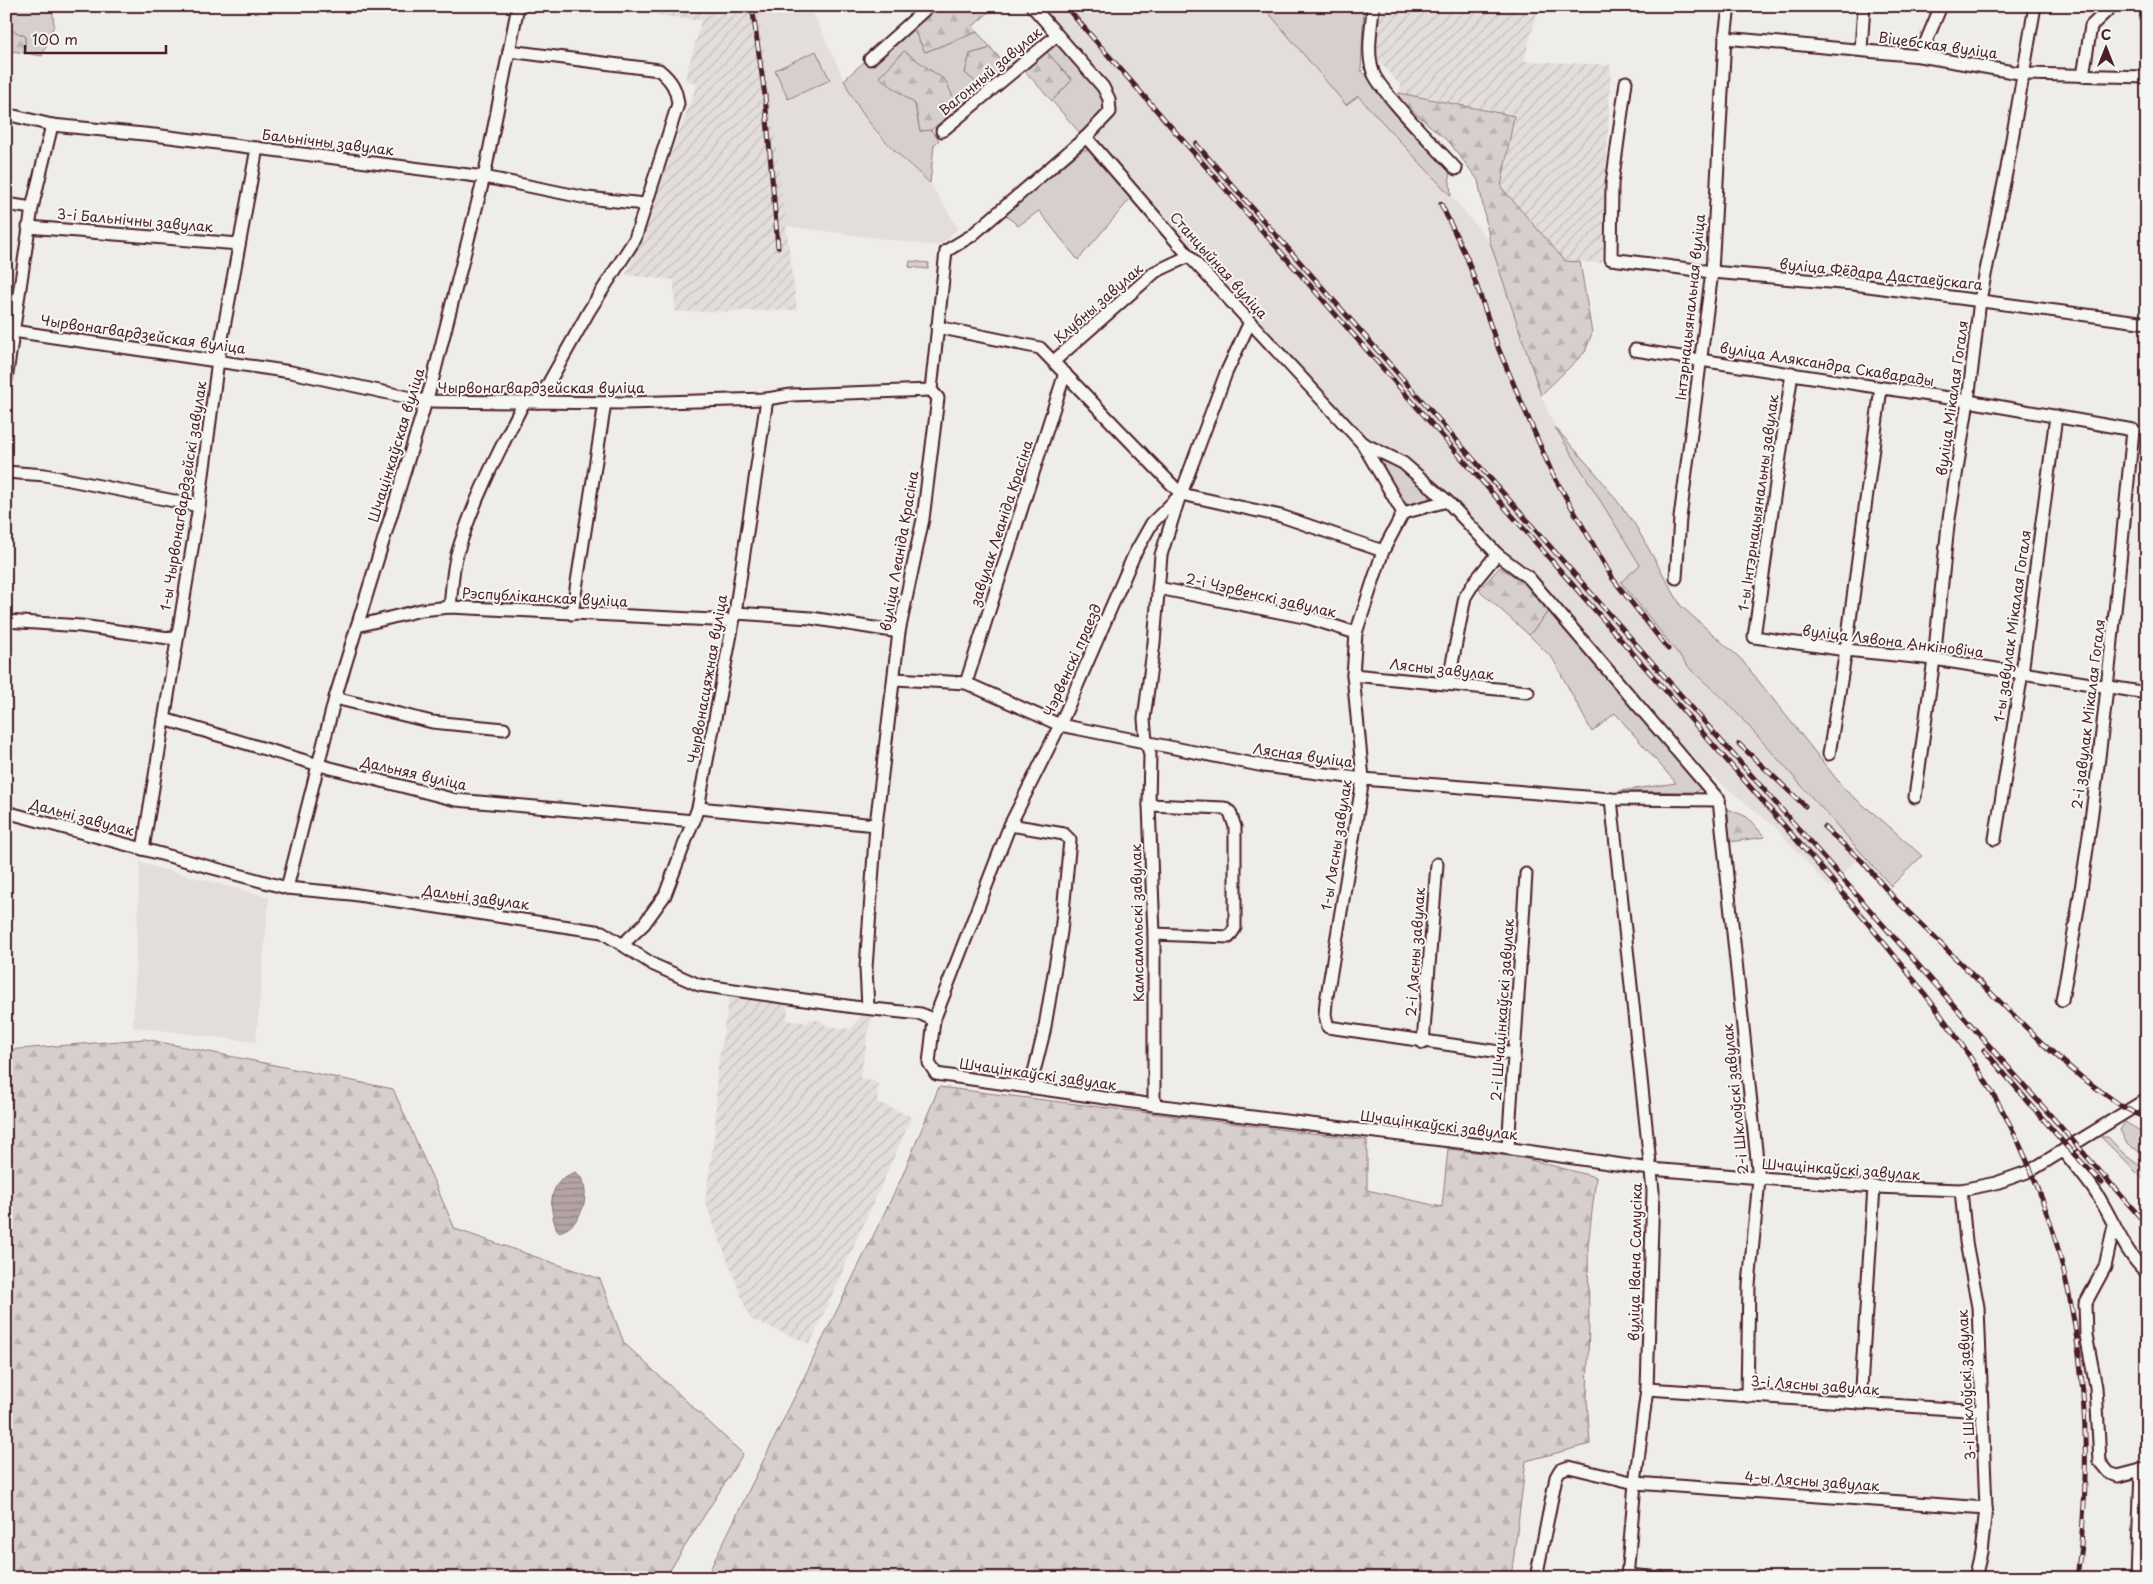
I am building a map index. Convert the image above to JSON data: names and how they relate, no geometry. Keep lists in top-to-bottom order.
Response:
{
  "streets": {
    "street": [
      "Віцебская вуліца",
      "Вагонный завулак",
      "Бальнічны завулак",
      "3-і Бальнічны завулак",
      "Станцыйная вуліца",
      "вуліца Фёдара Дастаеўскага",
      "Клубны завулак",
      "Інтэрнацыянальная вуліца",
      "Чырвонагвардзейская вуліца",
      "вуліца Аляксандра Скаварады",
      "вуліца Мікалая Гогаля",
      "Шчацінкаўская вуліца",
      "1-ы Чырвонагвардзейскі завулак",
      "1-ы Інтэрнацыянальны завулак",
      "завулак Леаніда Красіна",
      "вуліца Леаніда Красіна",
      "2-і Чэрвенскі завулак",
      "Рэспубліканская вуліца",
      "1-ы завулак Мікалая Гогаля",
      "вуліца Лявона Анкіновіча",
      "Чэрвенскі праезд",
      "Лясны завулак",
      "Чырвонасцяжная вуліца",
      "2-і завулак Мікалая Гогаля",
      "Лясная вуліца",
      "Дальняя вуліца",
      "Дальні завулак",
      "1-ы Лясны завулак",
      "Камсамольскі завулак",
      "2-і Лясны завулак",
      "2-і Шчацінкаўскі завулак",
      "Шчацінкаўскі завулак",
      "2-і Шклоўскі завулак",
      "вуліца Івана Самусіка",
      "3-і Лясны завулак",
      "3-і Шклоўскі завулак",
      "4-ы Лясны завулак"
    ]
  },
  "crossings": [
    ["Віцебская вуліца", "Інтэрнацыянальная вуліца"],
    ["Віцебская вуліца", "вуліца Мікалая Гогаля"],
    ["Бальнічны завулак", "Шчацінкаўская вуліца"],
    ["Бальнічны завулак", "1-ы Чырвонагвардзейскі завулак"],
    ["3-і Бальнічны завулак", "1-ы Чырвонагвардзейскі завулак"],
    ["Станцыйная вуліца", "Клубны завулак"],
    ["Станцыйная вуліца", "вуліца Леаніда Красіна"],
    ["Станцыйная вуліца", "Чэрвенскі праезд"],
    ["вуліца Фёдара Дастаеўскага", "Інтэрнацыянальная вуліца"],
    ["вуліца Фёдара Дастаеўскага", "вуліца Мікалая Гогаля"],
    ["Інтэрнацыянальная вуліца", "вуліца Аляксандра Скаварады"],
    ["Чырвонагвардзейская вуліца", "Шчацінкаўская вуліца"],
    ["Чырвонагвардзейская вуліца", "1-ы Чырвонагвардзейскі завулак"],
    ["Чырвонагвардзейская вуліца", "вуліца Леаніда Красіна"],
    ["Чырвонагвардзейская вуліца", "Чырвонасцяжная вуліца"],
    ["вуліца Аляксандра Скаварады", "вуліца Мікалая Гогаля"],
    ["вуліца Аляксандра Скаварады", "1-ы Інтэрнацыянальны завулак"],
    ["вуліца Аляксандра Скаварады", "1-ы завулак Мікалая Гогаля"],
    ["вуліца Аляксандра Скаварады", "2-і завулак Мікалая Гогаля"],
    ["вуліца Мікалая Гогаля", "вуліца Лявона Анкіновіча"],
    ["Шчацінкаўская вуліца", "Рэспубліканская вуліца"],
    ["Шчацінкаўская вуліца", "Дальняя вуліца"],
    ["Шчацінкаўская вуліца", "Дальні завулак"],
    ["1-ы Чырвонагвардзейскі завулак", "Дальняя вуліца"],
    ["1-ы Чырвонагвардзейскі завулак", "Дальні завулак"],
    ["1-ы Інтэрнацыянальны завулак", "вуліца Лявона Анкіновіча"],
    ["завулак Леаніда Красіна", "Лясная вуліца"],
    ["вуліца Леаніда Красіна", "Рэспубліканская вуліца"],
    ["вуліца Леаніда Красіна", "Лясная вуліца"],
    ["вуліца Леаніда Красіна", "Дальні завулак"],
    ["2-і Чэрвенскі завулак", "1-ы Лясны завулак"],
    ["2-і Чэрвенскі завулак", "Камсамольскі завулак"],
    ["Рэспубліканская вуліца", "Чырвонасцяжная вуліца"],
    ["1-ы завулак Мікалая Гогаля", "вуліца Лявона Анкіновіча"],
    ["вуліца Лявона Анкіновіча", "2-і завулак Мікалая Гогаля"],
    ["Чэрвенскі праезд", "Лясная вуліца"],
    ["Чэрвенскі праезд", "Дальні завулак"],
    ["Чэрвенскі праезд", "Камсамольскі завулак"],
    ["Чэрвенскі праезд", "Шчацінкаўскі завулак"],
    ["Лясны завулак", "1-ы Лясны завулак"],
    ["Чырвонасцяжная вуліца", "Дальняя вуліца"],
    ["Чырвонасцяжная вуліца", "Дальні завулак"],
    ["Лясная вуліца", "1-ы Лясны завулак"],
    ["Лясная вуліца", "Камсамольскі завулак"],
    ["Лясная вуліца", "2-і Шклоўскі завулак"],
    ["Лясная вуліца", "вуліца Івана Самусіка"],
    ["Дальні завулак", "Шчацінкаўскі завулак"],
    ["1-ы Лясны завулак", "2-і Лясны завулак"],
    ["Камсамольскі завулак", "Шчацінкаўскі завулак"],
    ["2-і Шчацінкаўскі завулак", "Шчацінкаўскі завулак"],
    ["Шчацінкаўскі завулак", "2-і Шклоўскі завулак"],
    ["Шчацінкаўскі завулак", "вуліца Івана Самусіка"],
    ["Шчацінкаўскі завулак", "3-і Шклоўскі завулак"],
    ["2-і Шклоўскі завулак", "3-і Лясны завулак"],
    ["вуліца Івана Самусіка", "3-і Лясны завулак"],
    ["вуліца Івана Самусіка", "4-ы Лясны завулак"],
    ["3-і Лясны завулак", "3-і Шклоўскі завулак"],
    ["3-і Шклоўскі завулак", "4-ы Лясны завулак"]
  ],
  "scale_bar": "100 m",
  "north": "top"
}
